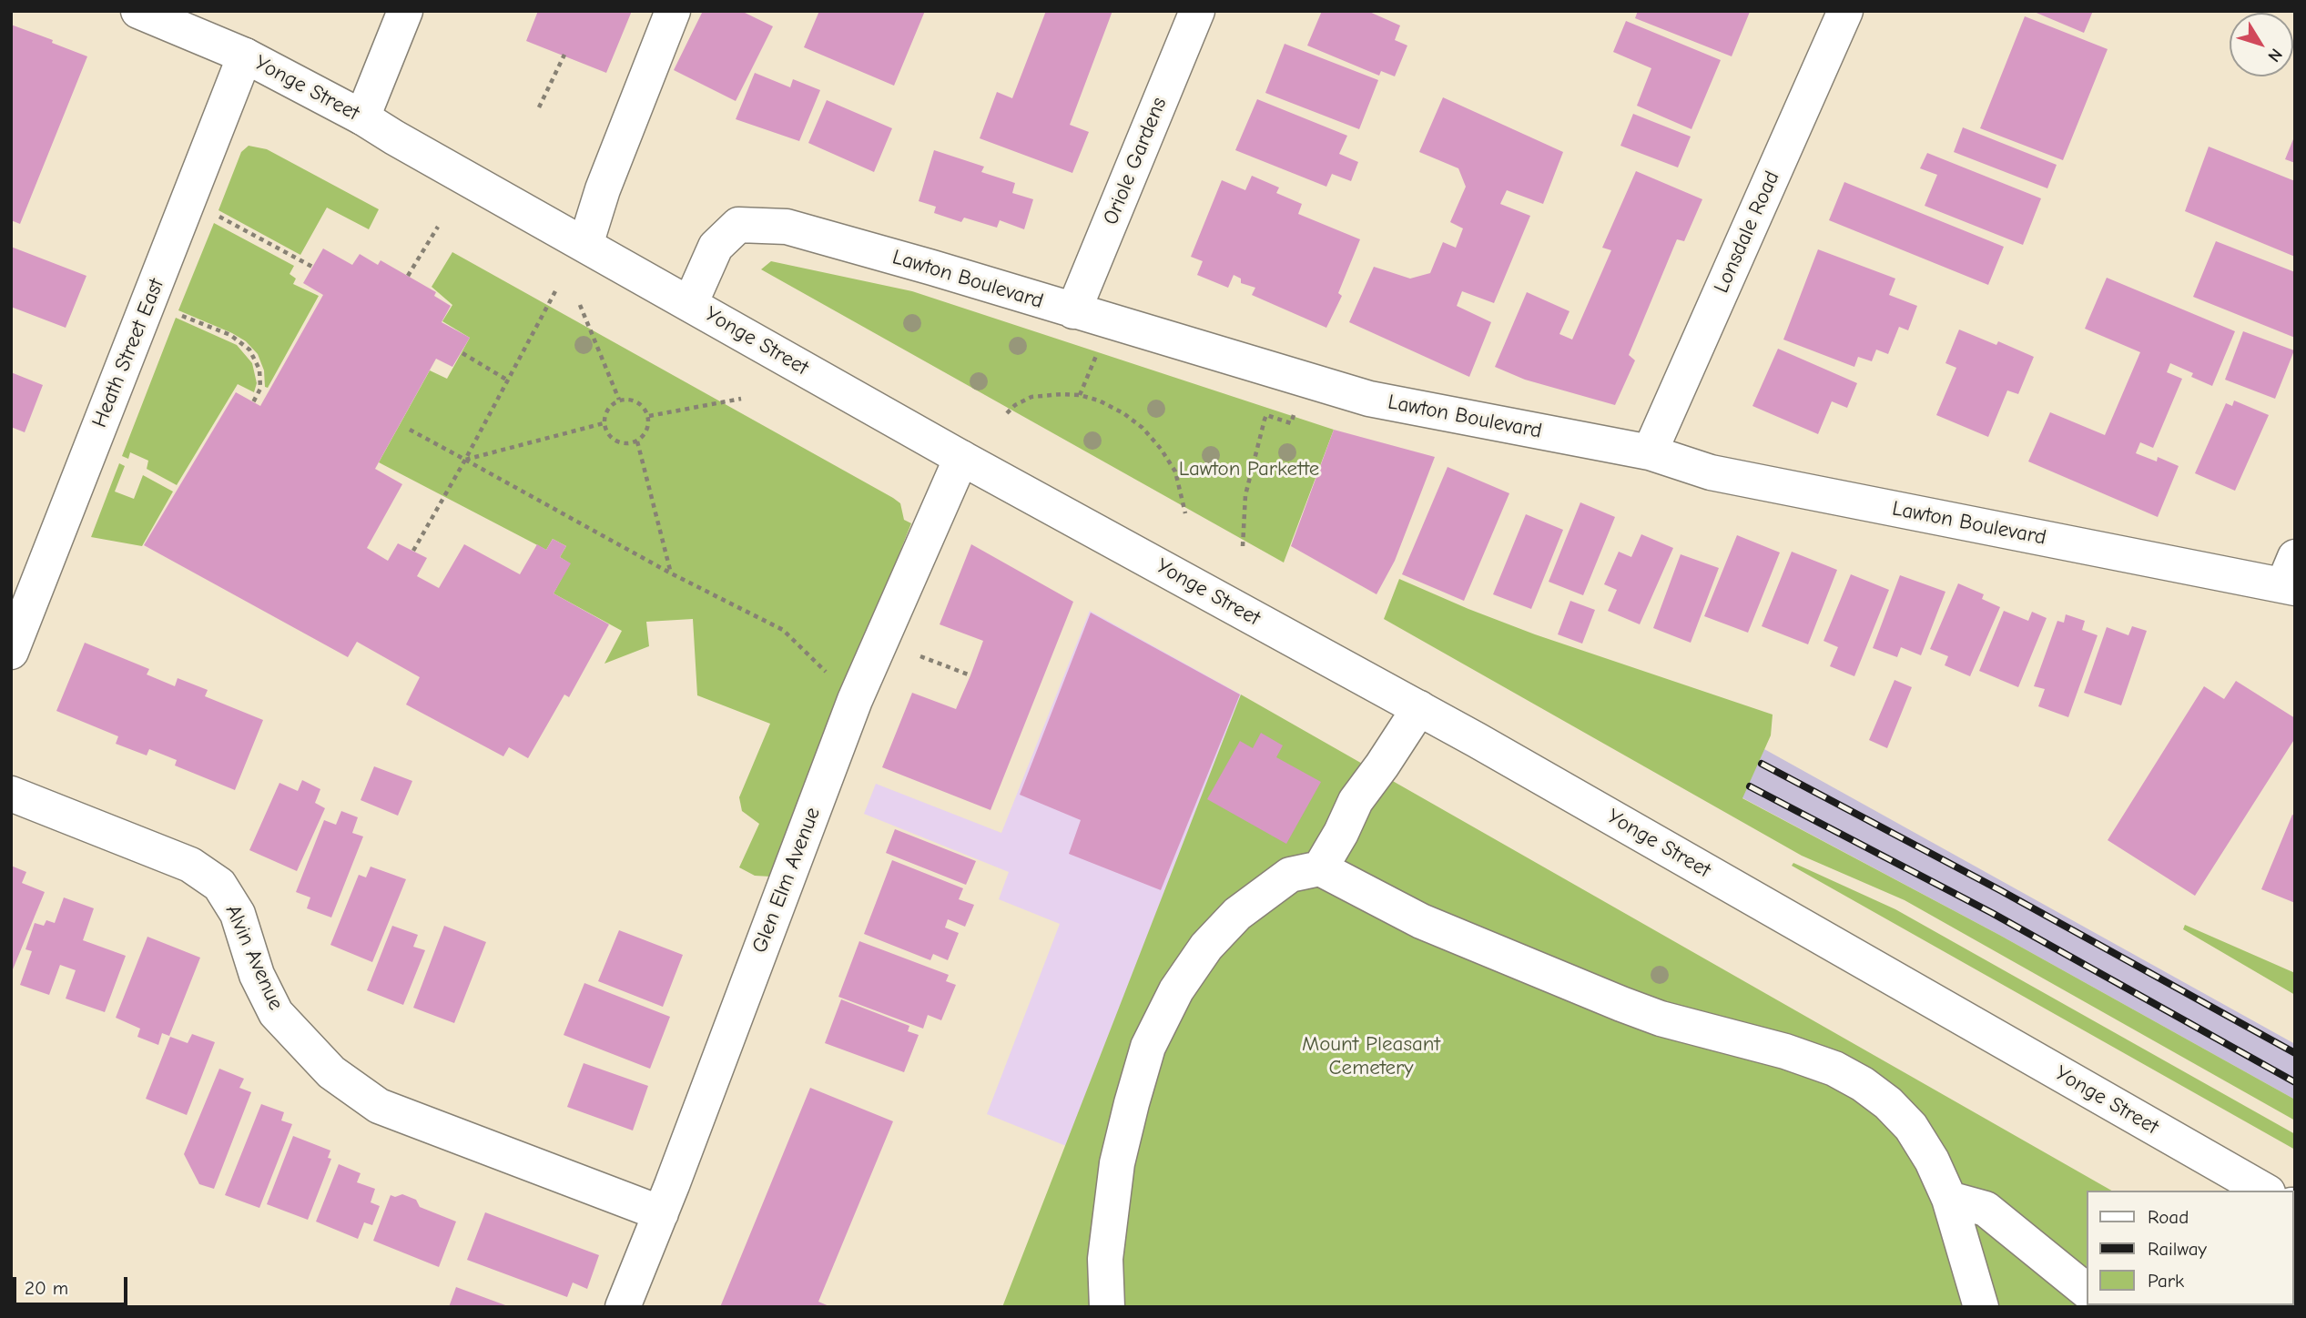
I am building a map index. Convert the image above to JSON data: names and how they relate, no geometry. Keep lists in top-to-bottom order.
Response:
{
  "streets": {
    "street": [
      "Yonge Street",
      "Oriole Gardens",
      "Lonsdale Road",
      "Lawton Boulevard",
      "Heath Street East",
      "Glen Elm Avenue",
      "Alvin Avenue"
    ]
  },
  "crossings": [
    ["Yonge Street", "Lawton Boulevard"],
    ["Yonge Street", "Heath Street East"],
    ["Yonge Street", "Glen Elm Avenue"],
    ["Oriole Gardens", "Lawton Boulevard"],
    ["Lonsdale Road", "Lawton Boulevard"],
    ["Glen Elm Avenue", "Alvin Avenue"]
  ],
  "parks": ["Lawton Parkette", "Mount Pleasant Cemetery"],
  "legend": ["Road", "Railway", "Park"],
  "scale_bar": "20 m",
  "north": "bottom right"
}
